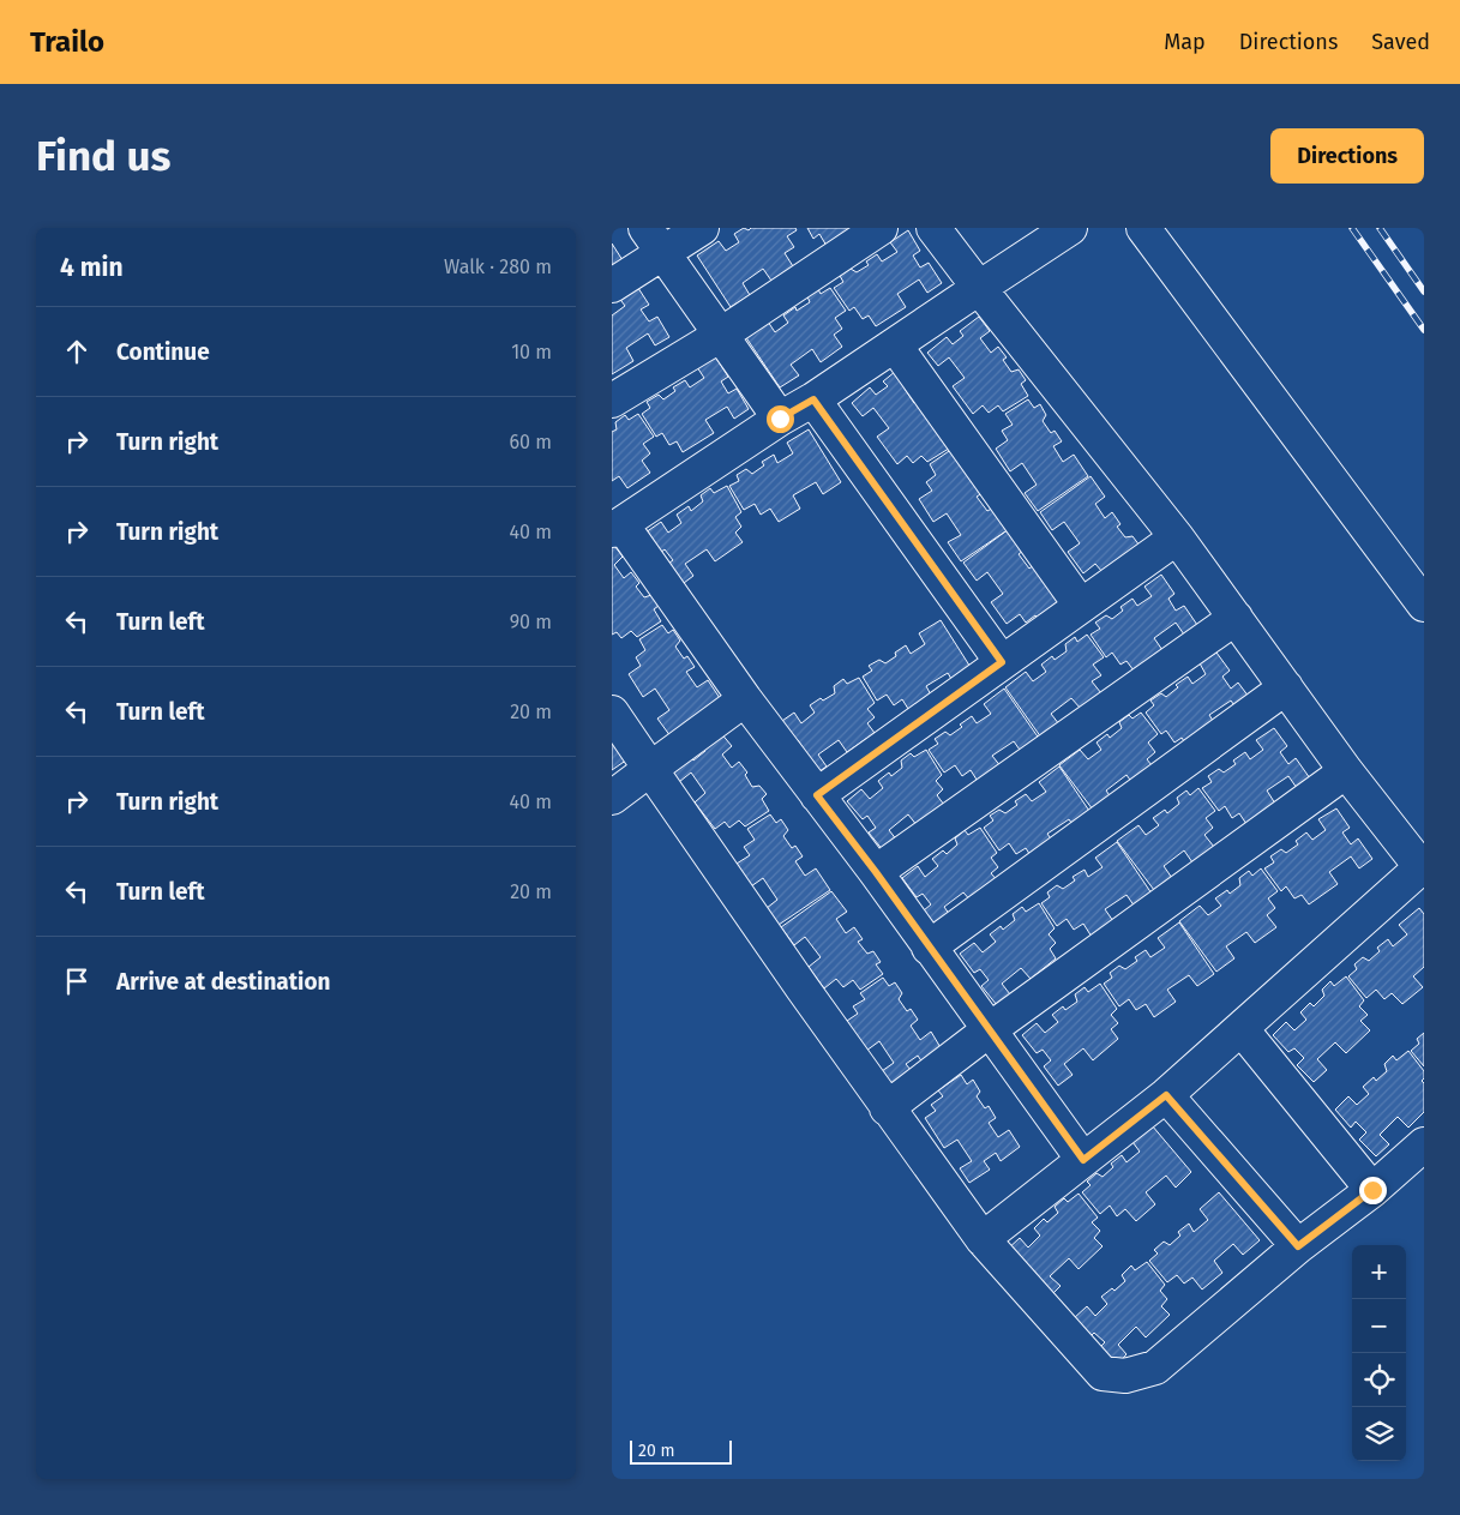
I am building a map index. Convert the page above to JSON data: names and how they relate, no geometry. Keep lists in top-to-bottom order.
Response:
{
  "scale_bar": "20 m",
  "page": {
    "header": "Trailo",
    "nav": ["Map", "Directions", "Saved"],
    "buttons": "Directions",
    "title": "Find us",
    "heading": ["4 min", "Walk · 280 m"],
    "list": [
      ["Continue", "10 m"],
      ["Turn right", "60 m"],
      ["Turn right", "40 m"],
      ["Turn left", "90 m"],
      ["Turn left", "20 m"],
      ["Turn right", "40 m"],
      ["Turn left", "20 m"],
      "Arrive at destination"
    ],
    "map_buttons": ["+", "−"],
    "scale": "20 m"
  }
}
